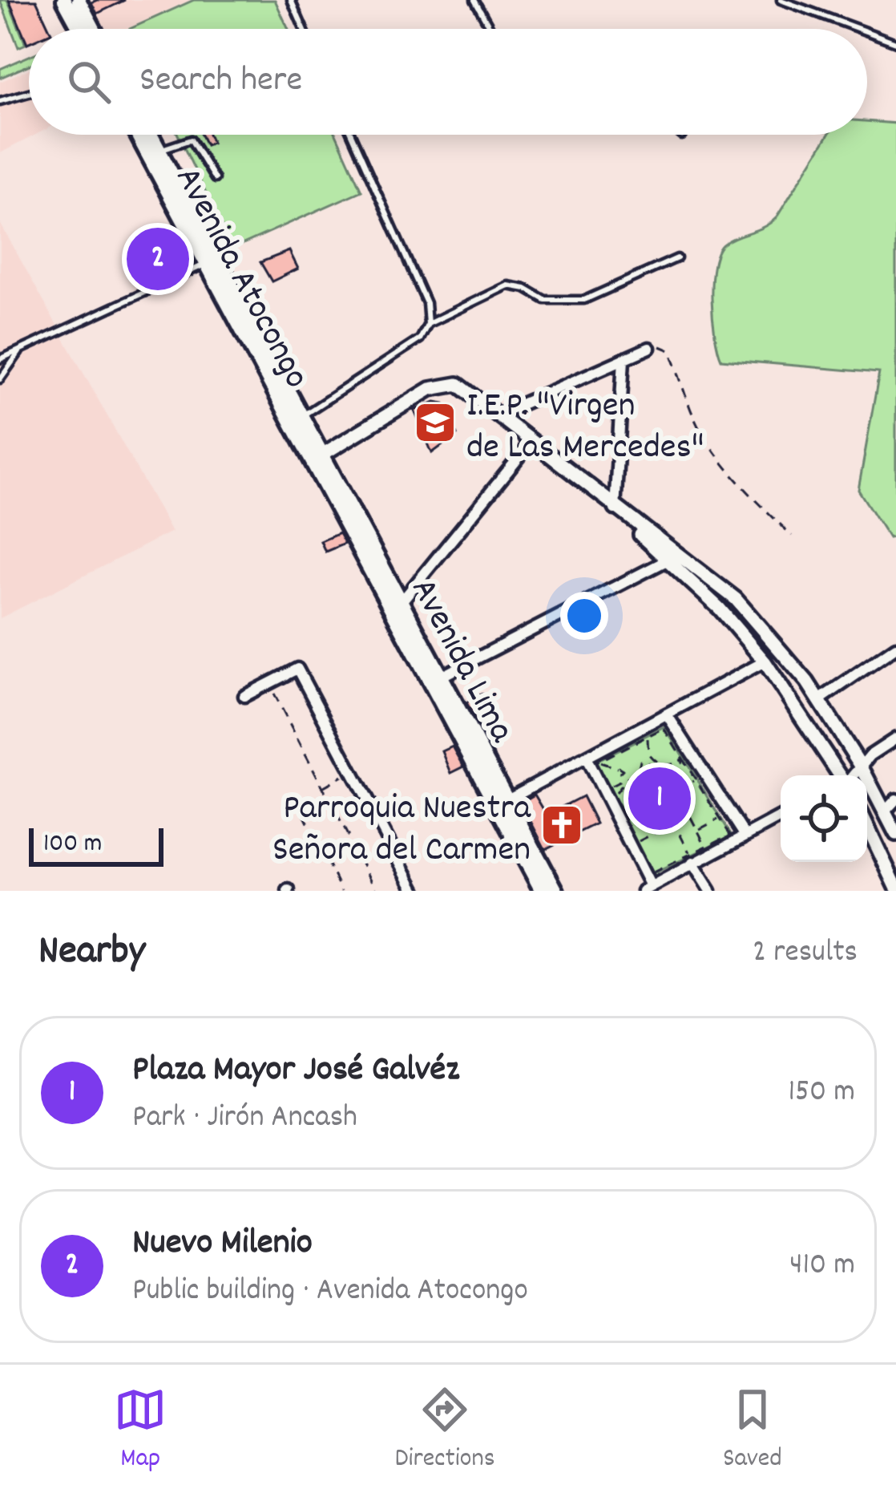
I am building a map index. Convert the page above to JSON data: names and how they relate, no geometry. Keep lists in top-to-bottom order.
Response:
{
  "streets": {
    "main road": ["Avenida Atocongo", "Avenida Lima"]
  },
  "crossings": [
    ["Avenida Atocongo", "Avenida Lima"]
  ],
  "places": {
    "school or university": ["I.E.P. \"Virgen de Las Mercedes\""],
    "church": ["Parroquia Nuestra Señora del Carmen"]
  },
  "scale_bar": "100 m",
  "page": {
    "search": "Search here",
    "pins": ["2", "1"],
    "scale": "100 m",
    "heading": ["Nearby", "2 results"],
    "list": [
      {
        "mark": "1",
        "name": "Plaza Mayor José Galvéz",
        "note": "Park · Jirón Ancash",
        "value": "150 m"
      },
      {
        "mark": "2",
        "name": "Nuevo Milenio",
        "note": "Public building · Avenida Atocongo",
        "value": "410 m"
      }
    ],
    "nav": ["Map", "Directions", "Saved"]
  }
}
